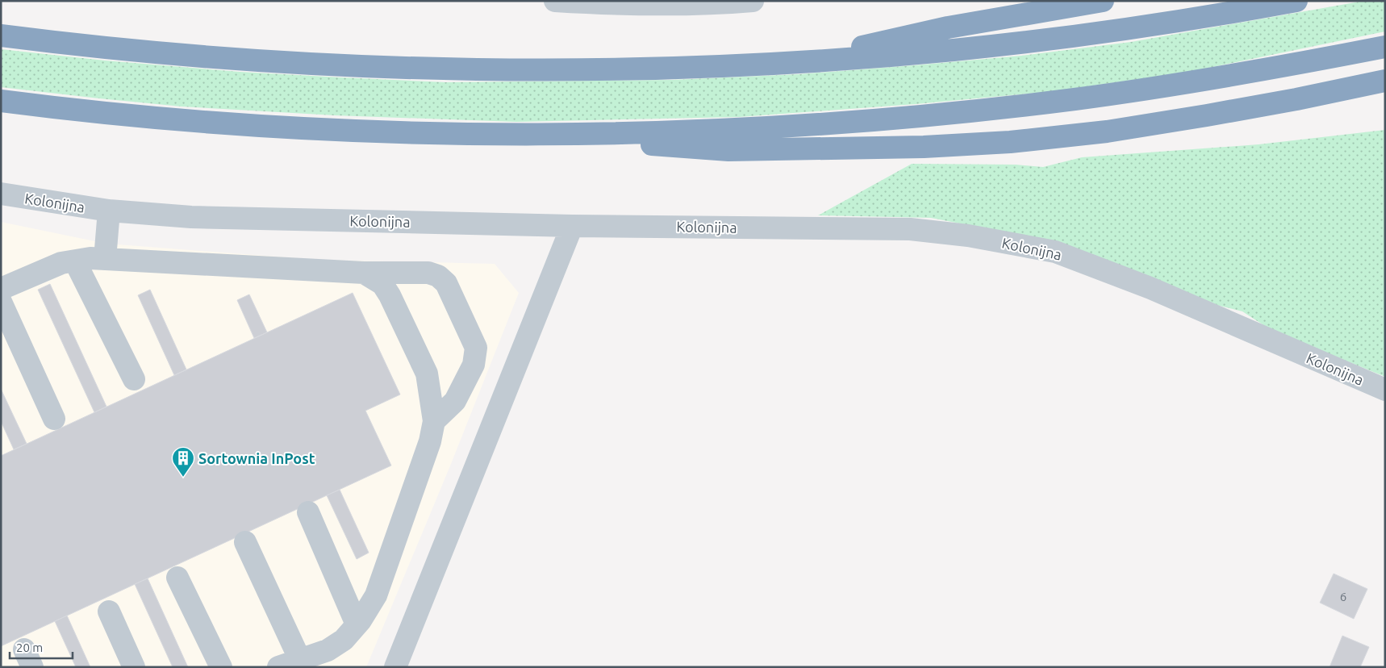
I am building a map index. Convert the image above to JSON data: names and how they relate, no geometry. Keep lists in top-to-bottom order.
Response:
{
  "streets": {
    "street": ["Kolonijna"]
  },
  "places": {
    "building": ["Sortownia InPost"]
  },
  "house_numbers": ["6"],
  "scale_bar": "20 m"
}
